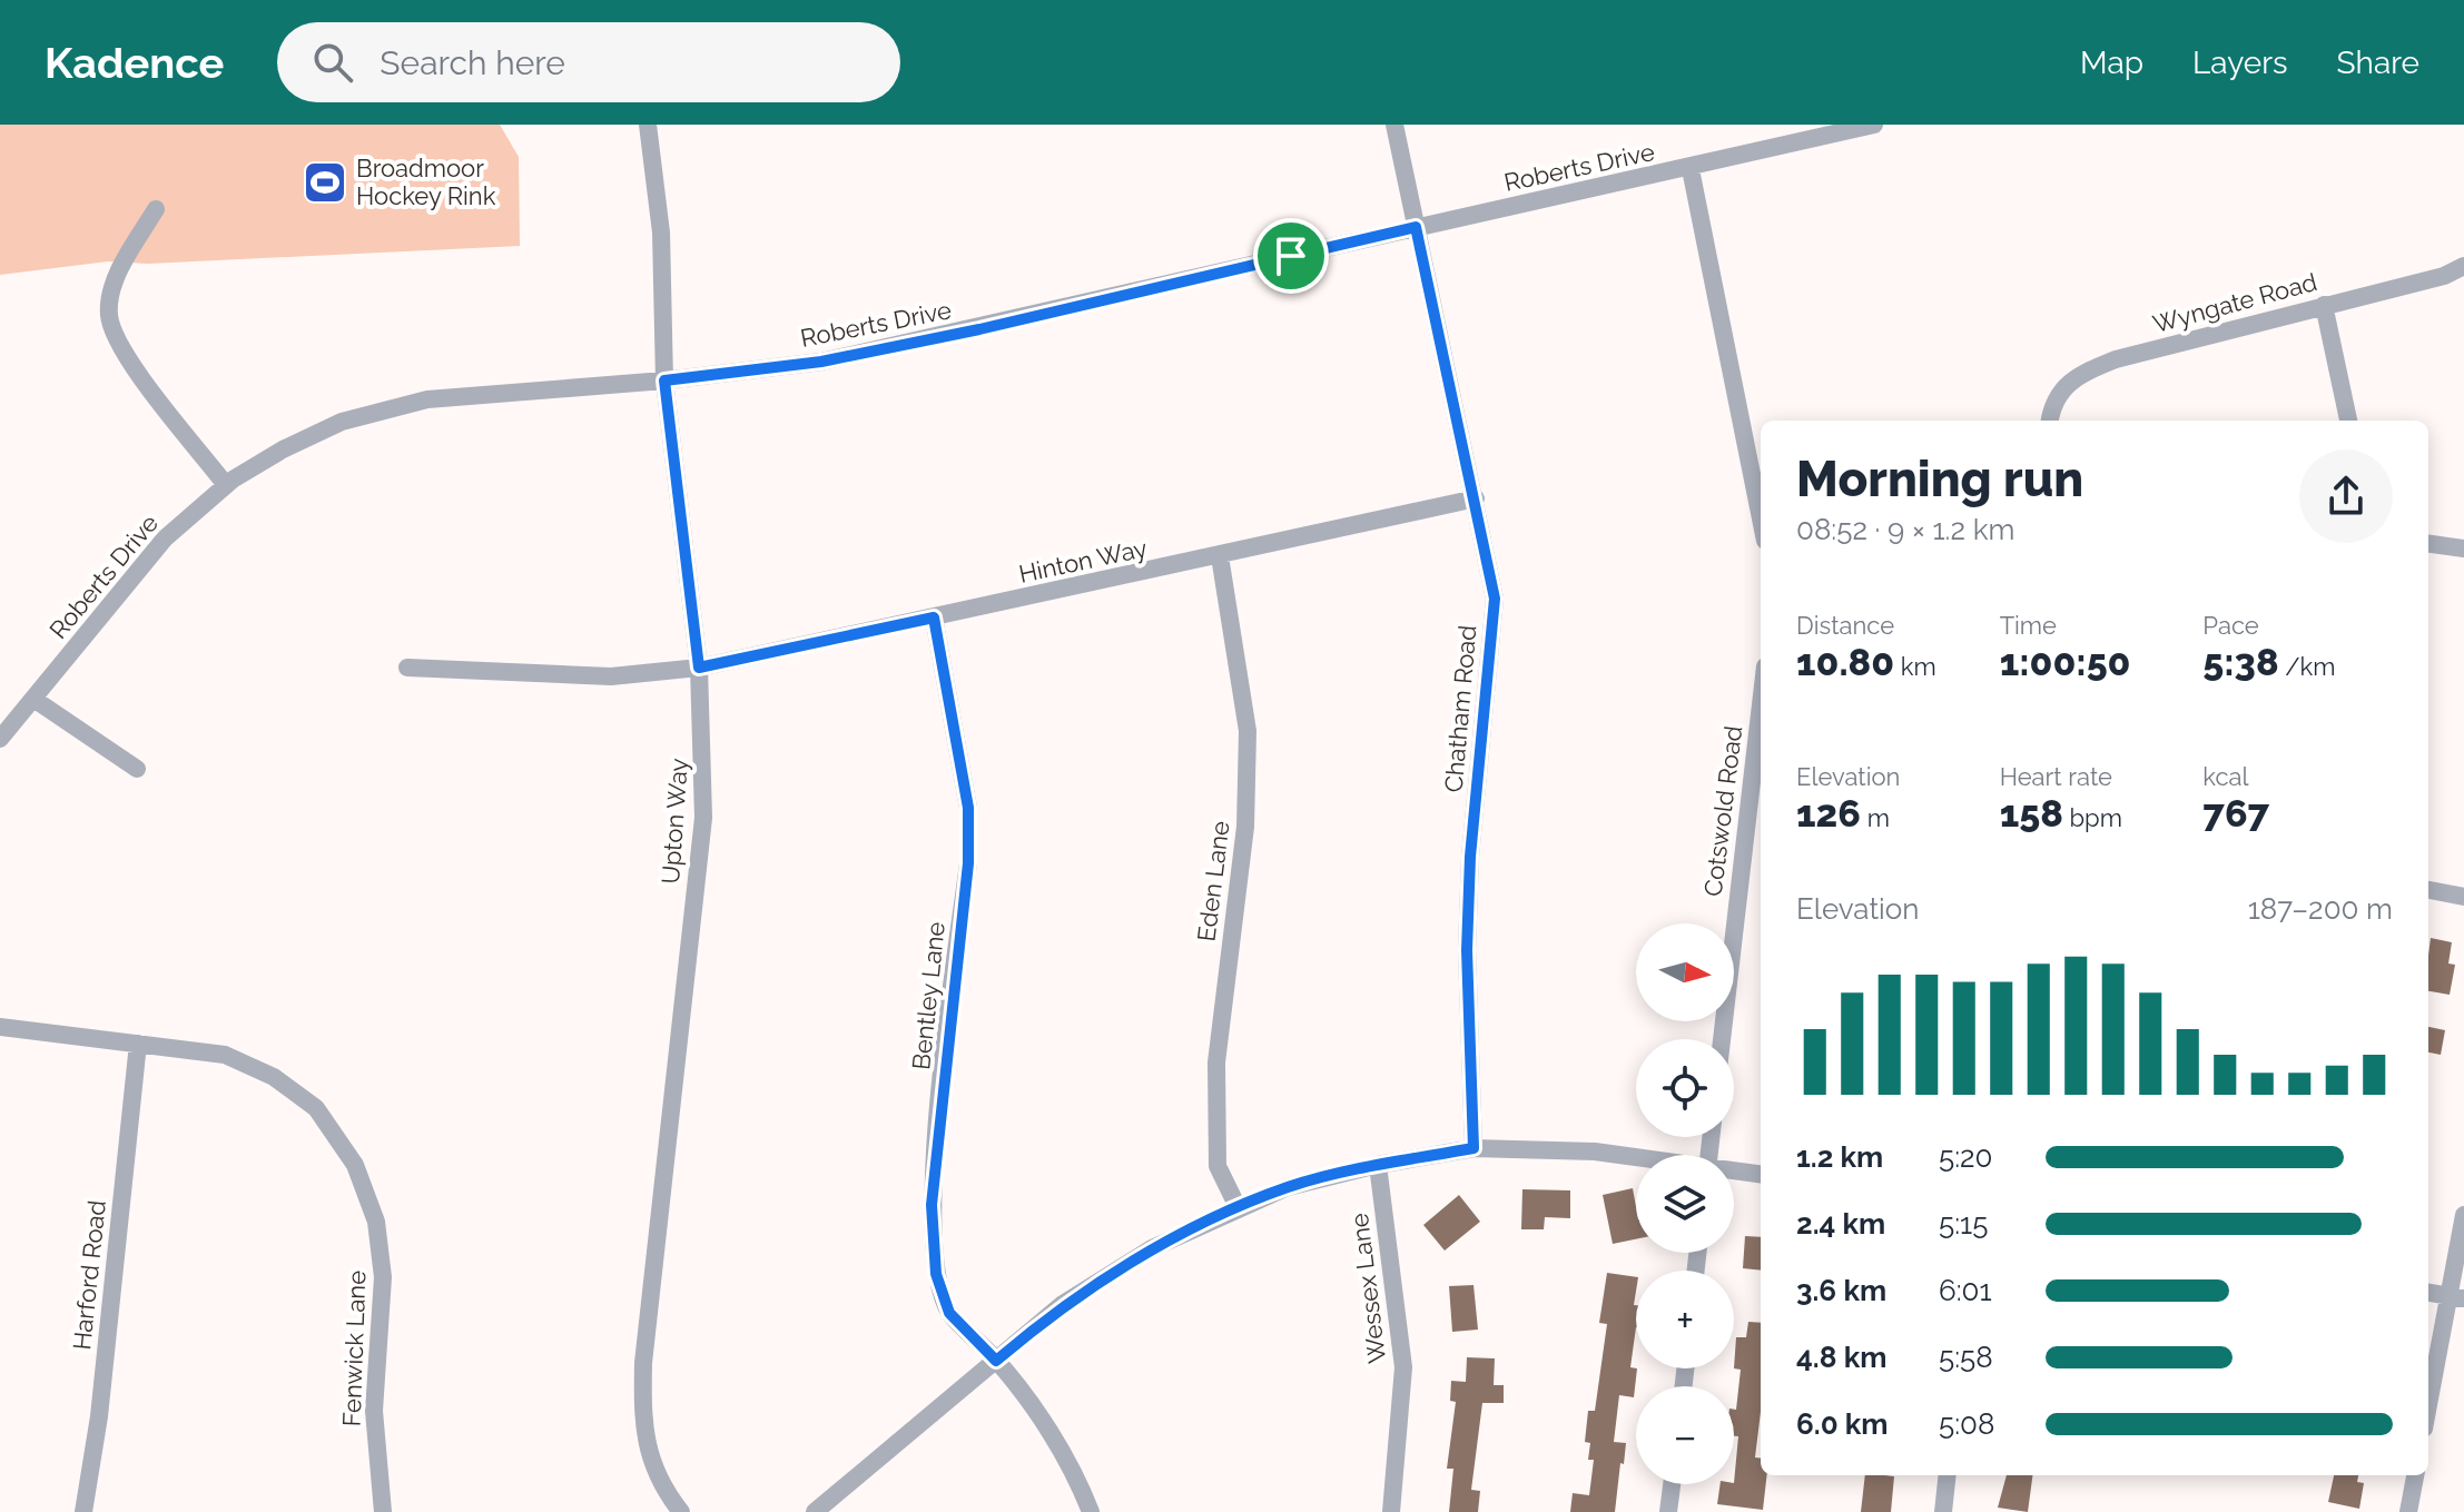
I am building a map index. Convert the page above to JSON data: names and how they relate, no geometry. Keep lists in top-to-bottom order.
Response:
{
  "streets": {
    "street": [
      "Roberts Drive",
      "Wyngate Road",
      "Hinton Way",
      "Chatham Road",
      "Cotswold Road",
      "Upton Way",
      "Eden Lane",
      "Bentley Lane",
      "Harford Road",
      "Wessex Lane",
      "Fenwick Lane"
    ]
  },
  "crossings": [
    ["Roberts Drive", "Chatham Road"],
    ["Roberts Drive", "Upton Way"],
    ["Hinton Way", "Chatham Road"],
    ["Hinton Way", "Upton Way"],
    ["Hinton Way", "Eden Lane"],
    ["Hinton Way", "Bentley Lane"],
    ["Harford Road", "Fenwick Lane"]
  ],
  "places": {
    "sports": ["Broadmoor Hockey Rink"]
  },
  "north": "right",
  "page": {
    "header": "Kadence",
    "search": "Search here",
    "nav": ["Map", "Layers", "Share"],
    "heading": ["Morning run", "08:52 · 9 × 1.2 km"],
    "stats": [
      ["Distance", "10.80 km"],
      ["Time", "1:00:50"],
      ["Pace", "5:38 /km"],
      ["Elevation", "126 m"],
      ["Heart rate", "158 bpm"],
      ["kcal", "767"]
    ],
    "chart": ["Elevation", "187–200 m"],
    "map_buttons": ["+", "−"],
    "list": [
      {
        "name": "1.2 km",
        "note": "5:20"
      },
      {
        "name": "2.4 km",
        "note": "5:15"
      },
      {
        "name": "3.6 km",
        "note": "6:01"
      },
      {
        "name": "4.8 km",
        "note": "5:58"
      },
      {
        "name": "6.0 km",
        "note": "5:08"
      }
    ]
  }
}
